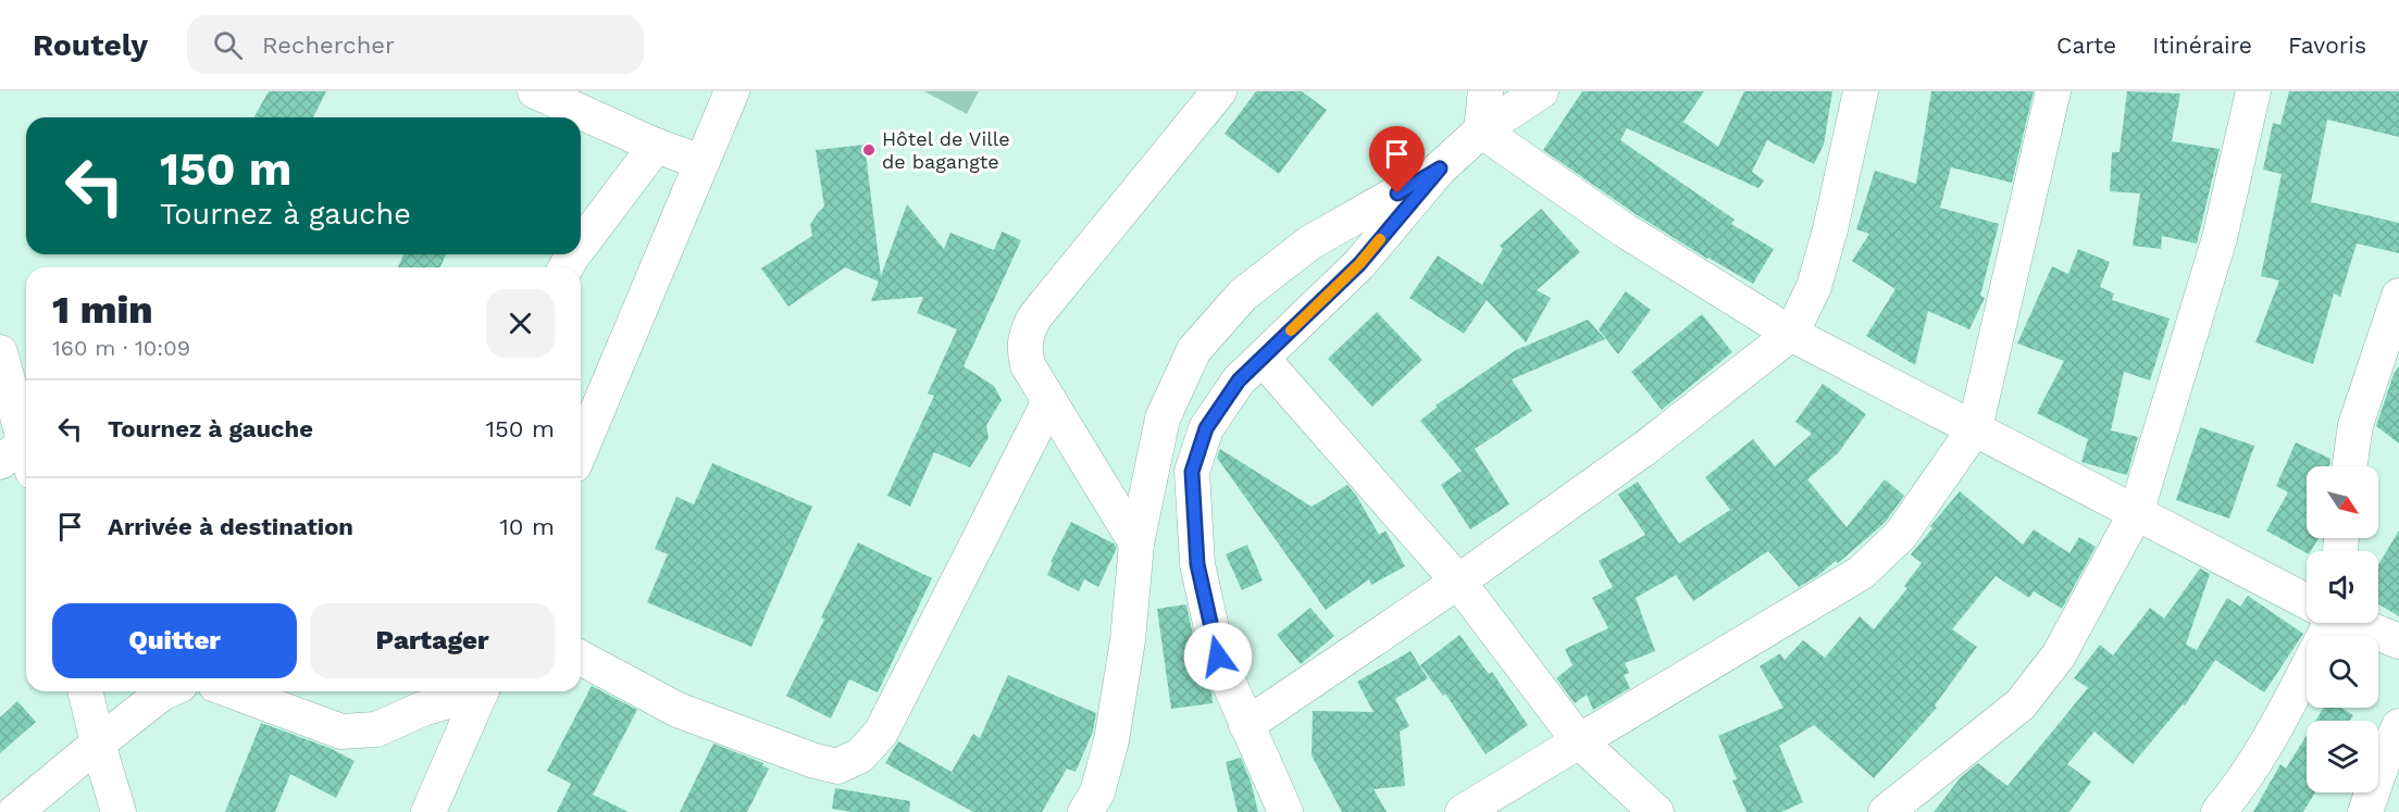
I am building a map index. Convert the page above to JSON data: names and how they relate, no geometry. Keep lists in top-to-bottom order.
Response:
{
  "places": ["Hôtel de Ville de bagangte"],
  "north": "bottom right",
  "page": {
    "header": "Routely",
    "search": "Rechercher",
    "nav": ["Carte", "Itinéraire", "Favoris"],
    "turn": ["150 m", "Tournez à gauche"],
    "heading": ["1 min", "160 m · 10:09"],
    "list": [
      {
        "name": "Tournez à gauche",
        "value": "150 m"
      },
      {
        "name": "Arrivée à destination",
        "value": "10 m"
      }
    ],
    "buttons": ["Quitter", "Partager"]
  }
}
